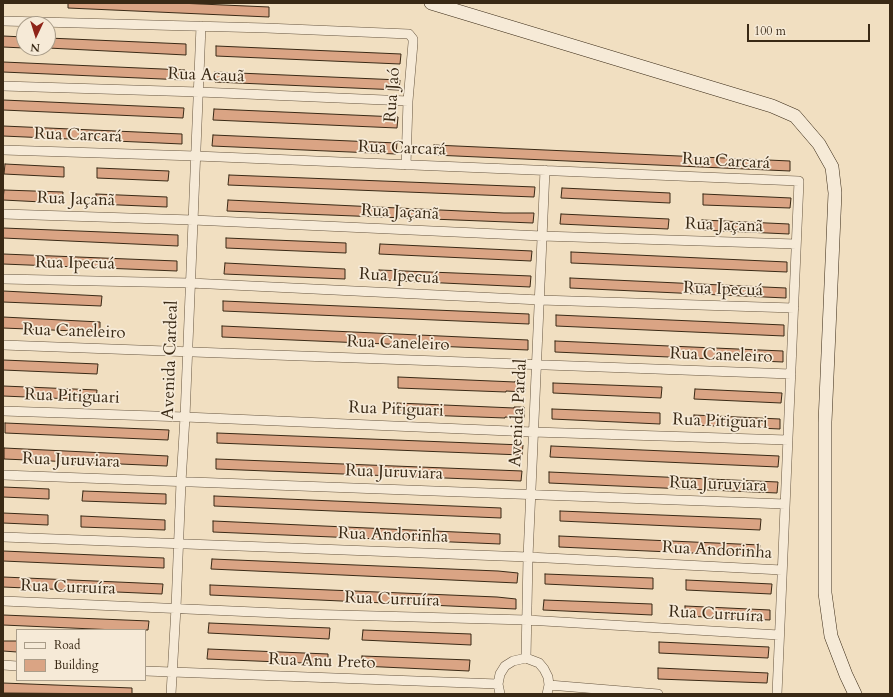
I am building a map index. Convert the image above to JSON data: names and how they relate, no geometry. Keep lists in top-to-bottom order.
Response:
{
  "streets": {
    "street": [
      "Rua Acauã",
      "Rua Jaó",
      "Rua Carcará",
      "Rua Jaçanã",
      "Rua Ipecuá",
      "Rua Caneleiro",
      "Avenida Cardeal",
      "Rua Pitiguari",
      "Avenida Pardal",
      "Rua Juruviara",
      "Rua Andorinha",
      "Rua Curruíra",
      "Rua Anu Preto"
    ]
  },
  "crossings": [
    ["Rua Acauã", "Rua Jaó"],
    ["Rua Acauã", "Avenida Cardeal"],
    ["Rua Jaó", "Rua Carcará"],
    ["Rua Jaó", "Avenida Cardeal"],
    ["Rua Carcará", "Rua Jaçanã"],
    ["Rua Carcará", "Avenida Cardeal"],
    ["Rua Carcará", "Avenida Pardal"],
    ["Rua Jaçanã", "Avenida Cardeal"],
    ["Rua Jaçanã", "Avenida Pardal"],
    ["Rua Ipecuá", "Avenida Cardeal"],
    ["Rua Ipecuá", "Avenida Pardal"],
    ["Rua Caneleiro", "Avenida Cardeal"],
    ["Rua Caneleiro", "Avenida Pardal"],
    ["Avenida Cardeal", "Rua Pitiguari"],
    ["Avenida Cardeal", "Rua Juruviara"],
    ["Avenida Cardeal", "Rua Andorinha"],
    ["Avenida Cardeal", "Rua Curruíra"],
    ["Avenida Cardeal", "Rua Anu Preto"],
    ["Rua Pitiguari", "Avenida Pardal"],
    ["Avenida Pardal", "Rua Juruviara"],
    ["Avenida Pardal", "Rua Andorinha"],
    ["Avenida Pardal", "Rua Curruíra"]
  ],
  "legend": ["Road", "Building"],
  "scale_bar": "100 m",
  "north": "bottom"
}
